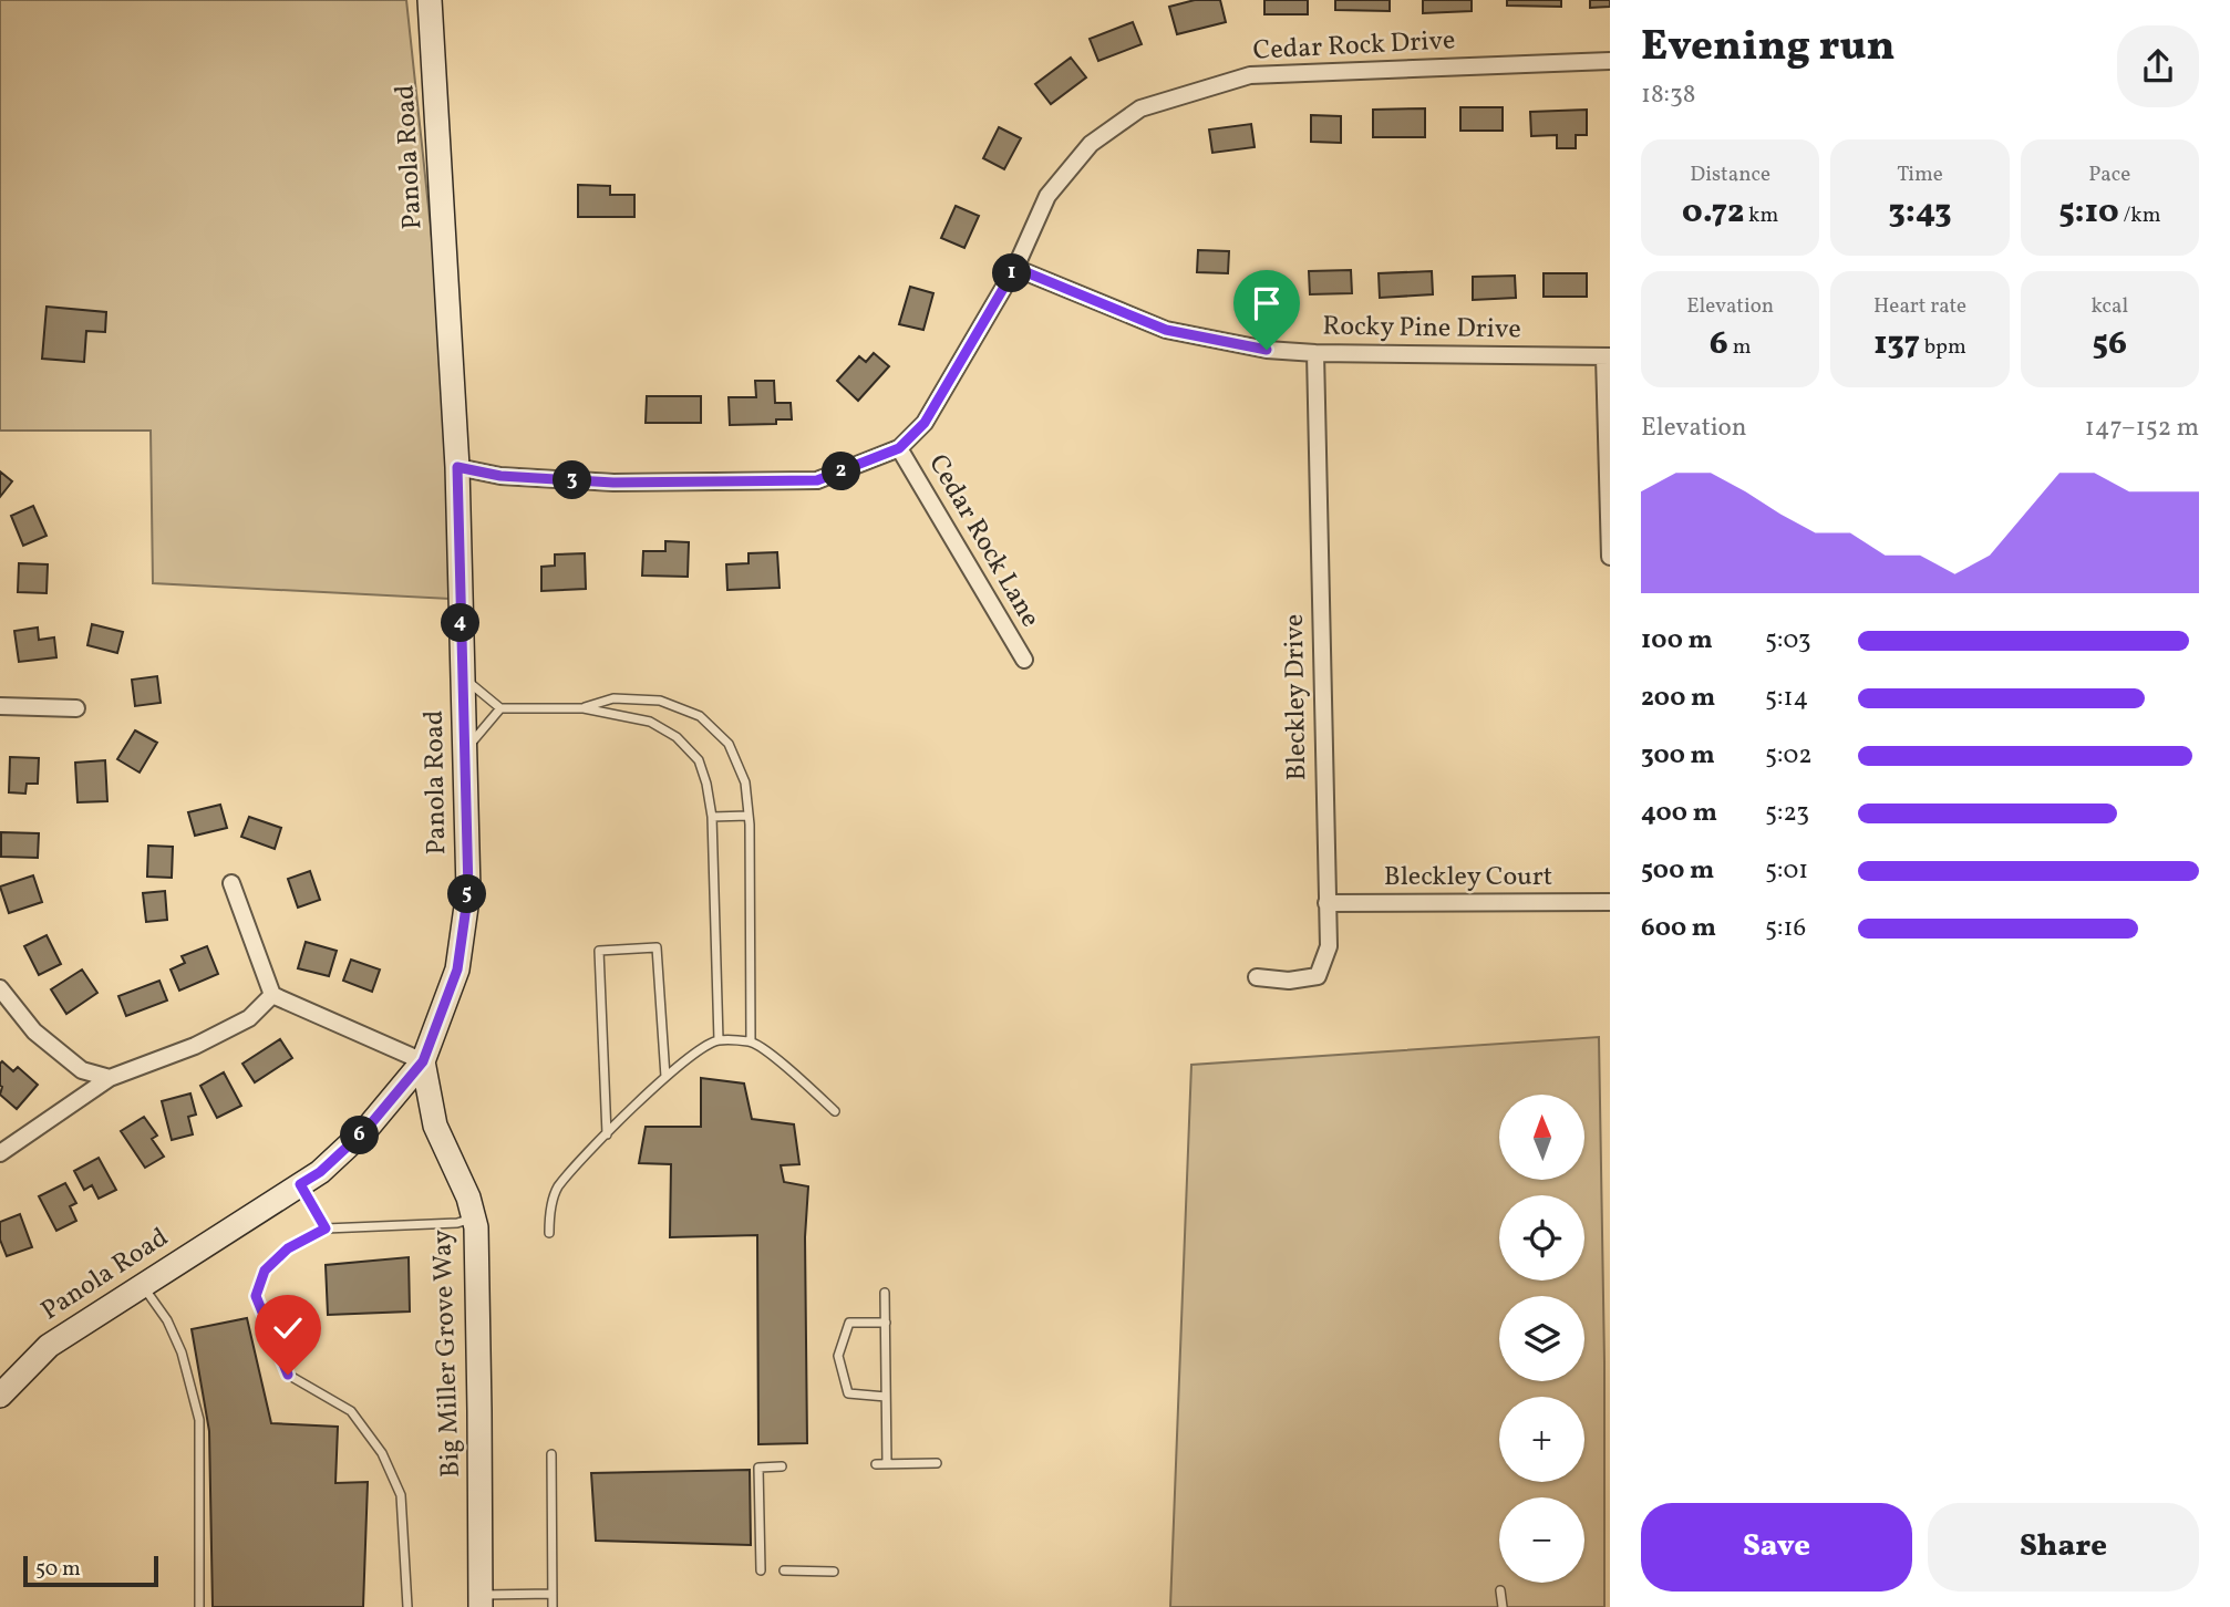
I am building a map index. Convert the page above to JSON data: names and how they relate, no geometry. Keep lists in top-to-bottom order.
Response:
{
  "streets": {
    "main road": ["Panola Road", "Big Miller Grove Way"],
    "street": [
      "Cedar Rock Drive",
      "Rocky Pine Drive",
      "Cedar Rock Lane",
      "Bleckley Drive",
      "Bleckley Court"
    ]
  },
  "crossings": [
    ["Cedar Rock Drive", "Panola Road"],
    ["Cedar Rock Drive", "Rocky Pine Drive"],
    ["Cedar Rock Drive", "Cedar Rock Lane"],
    ["Panola Road", "Big Miller Grove Way"],
    ["Rocky Pine Drive", "Bleckley Drive"],
    ["Bleckley Drive", "Bleckley Court"]
  ],
  "scale_bar": "50 m",
  "north": "top",
  "page": {
    "heading": ["Evening run", "18:38"],
    "stats": [
      ["Distance", "0.72 km"],
      ["Time", "3:43"],
      ["Pace", "5:10 /km"],
      ["Elevation", "6 m"],
      ["Heart rate", "137 bpm"],
      ["kcal", "56"]
    ],
    "pins": [
      "1",
      "2",
      "3",
      "4",
      "5",
      "6"
    ],
    "chart": ["Elevation", "147–152 m"],
    "list": [
      {
        "name": "100 m",
        "note": "5:03"
      },
      {
        "name": "200 m",
        "note": "5:14"
      },
      {
        "name": "300 m",
        "note": "5:02"
      },
      {
        "name": "400 m",
        "note": "5:23"
      },
      {
        "name": "500 m",
        "note": "5:01"
      },
      {
        "name": "600 m",
        "note": "5:16"
      }
    ],
    "map_buttons": ["+", "−"],
    "buttons": ["Save", "Share"],
    "scale": "50 m"
  }
}
